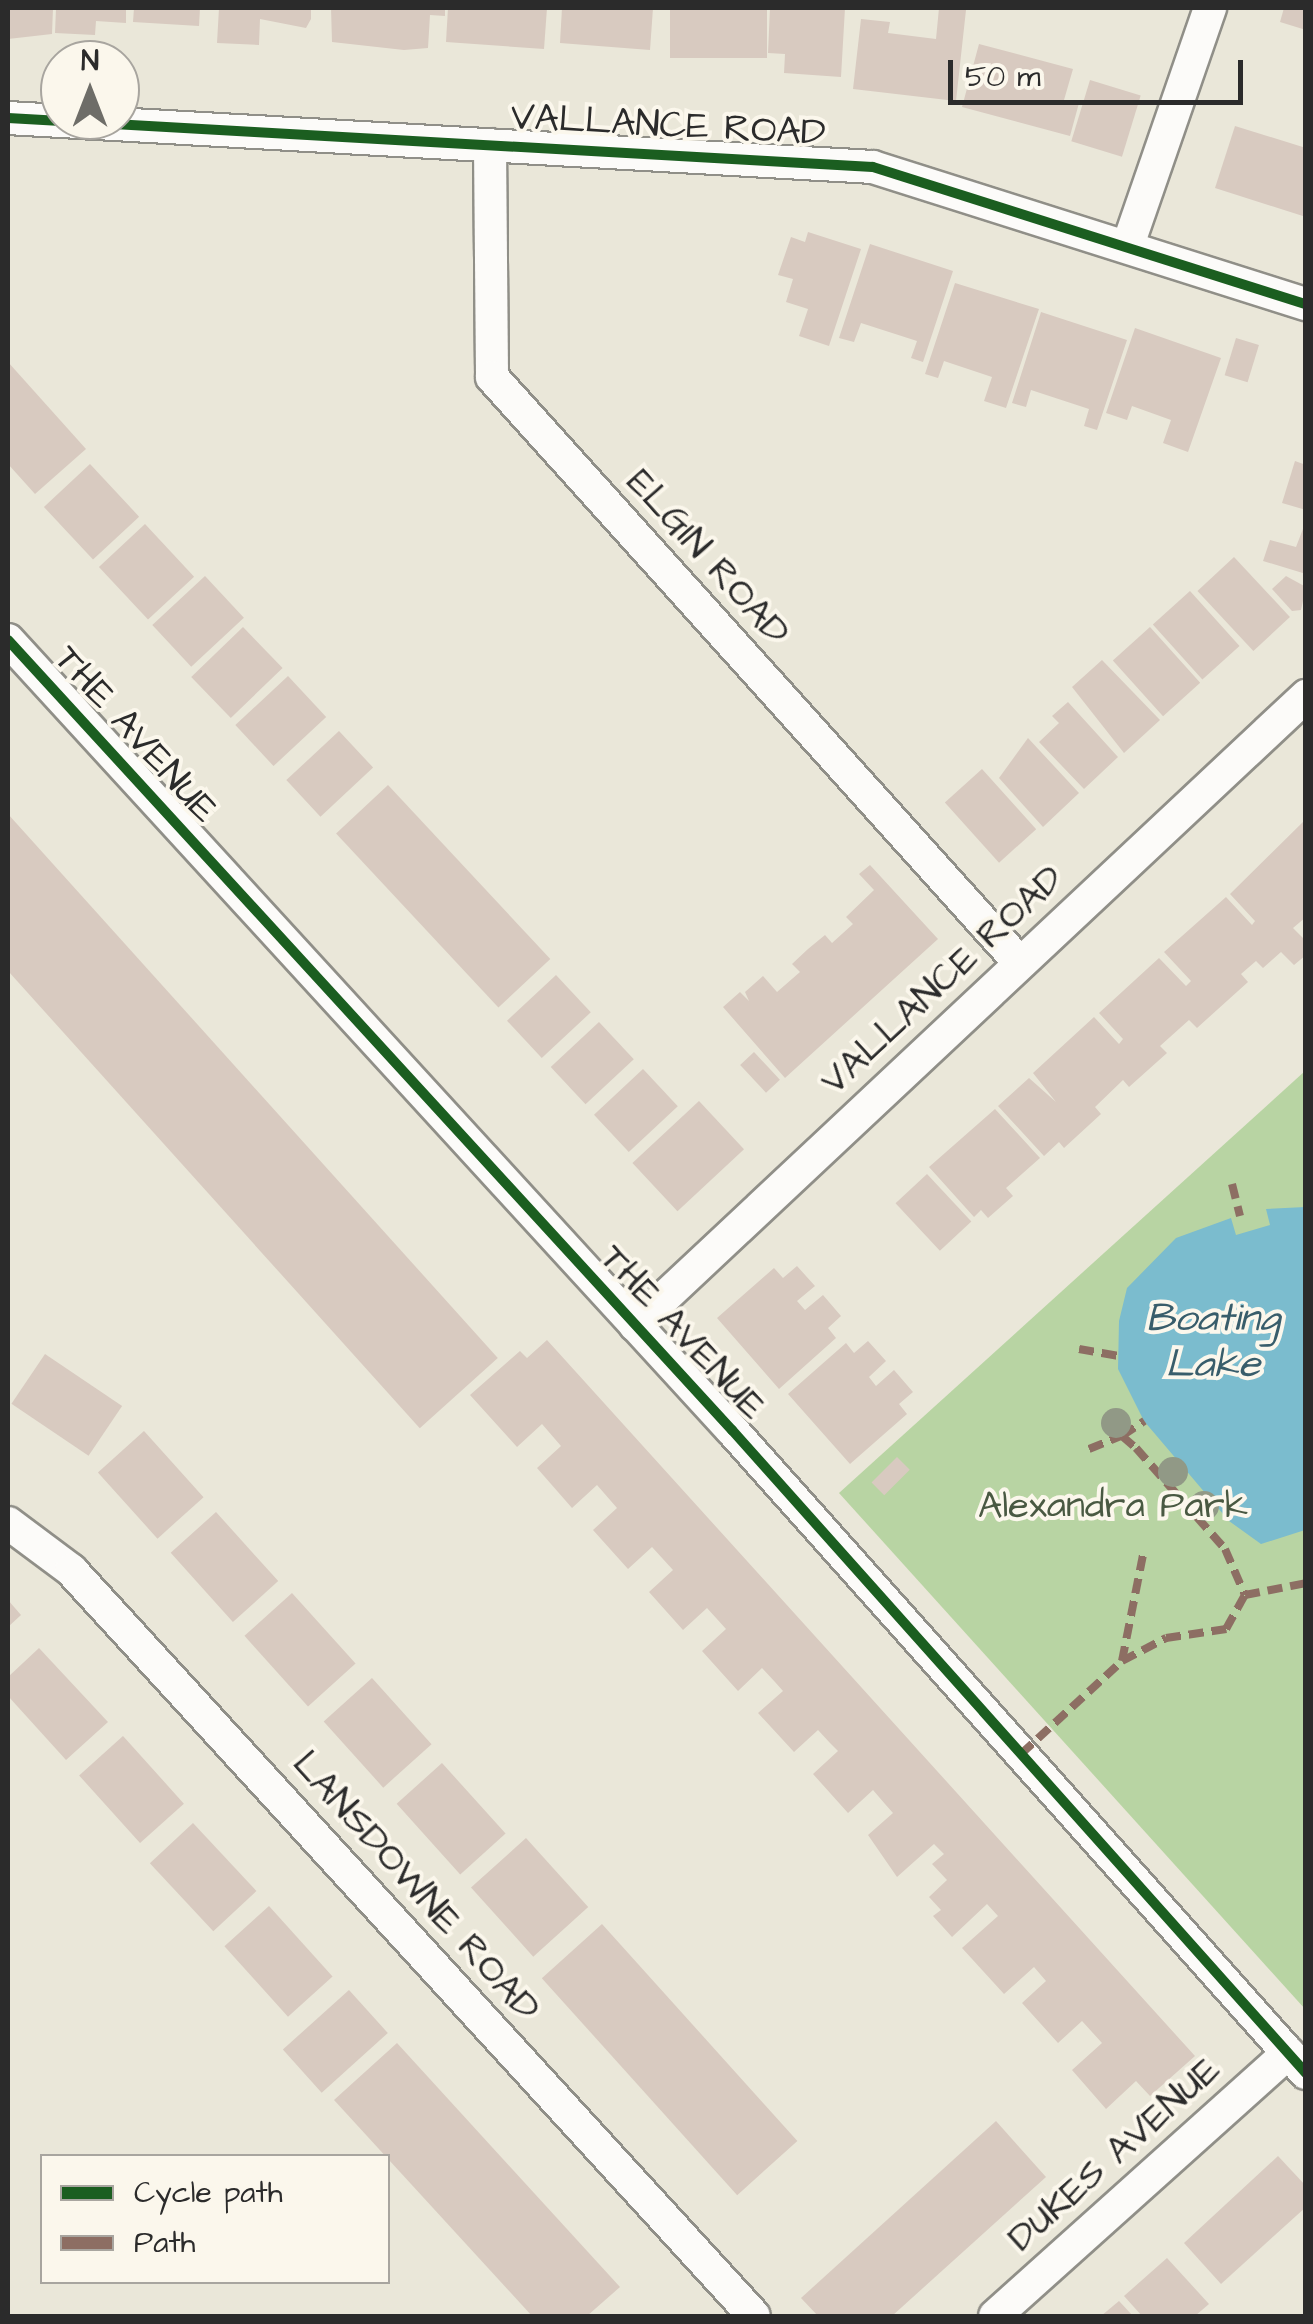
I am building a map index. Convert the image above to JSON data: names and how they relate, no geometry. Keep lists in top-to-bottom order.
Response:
{
  "streets": {
    "street": [
      "VALLANCE ROAD",
      "ELGIN ROAD",
      "THE AVENUE",
      "LANSDOWNE ROAD",
      "DUKES AVENUE"
    ]
  },
  "crossings": [
    ["VALLANCE ROAD", "ELGIN ROAD"],
    ["VALLANCE ROAD", "THE AVENUE"],
    ["THE AVENUE", "DUKES AVENUE"]
  ],
  "water": ["Boating Lake"],
  "parks": ["Alexandra Park"],
  "legend": ["Cycle path", "Path"],
  "scale_bar": "50 m",
  "north": "top"
}
